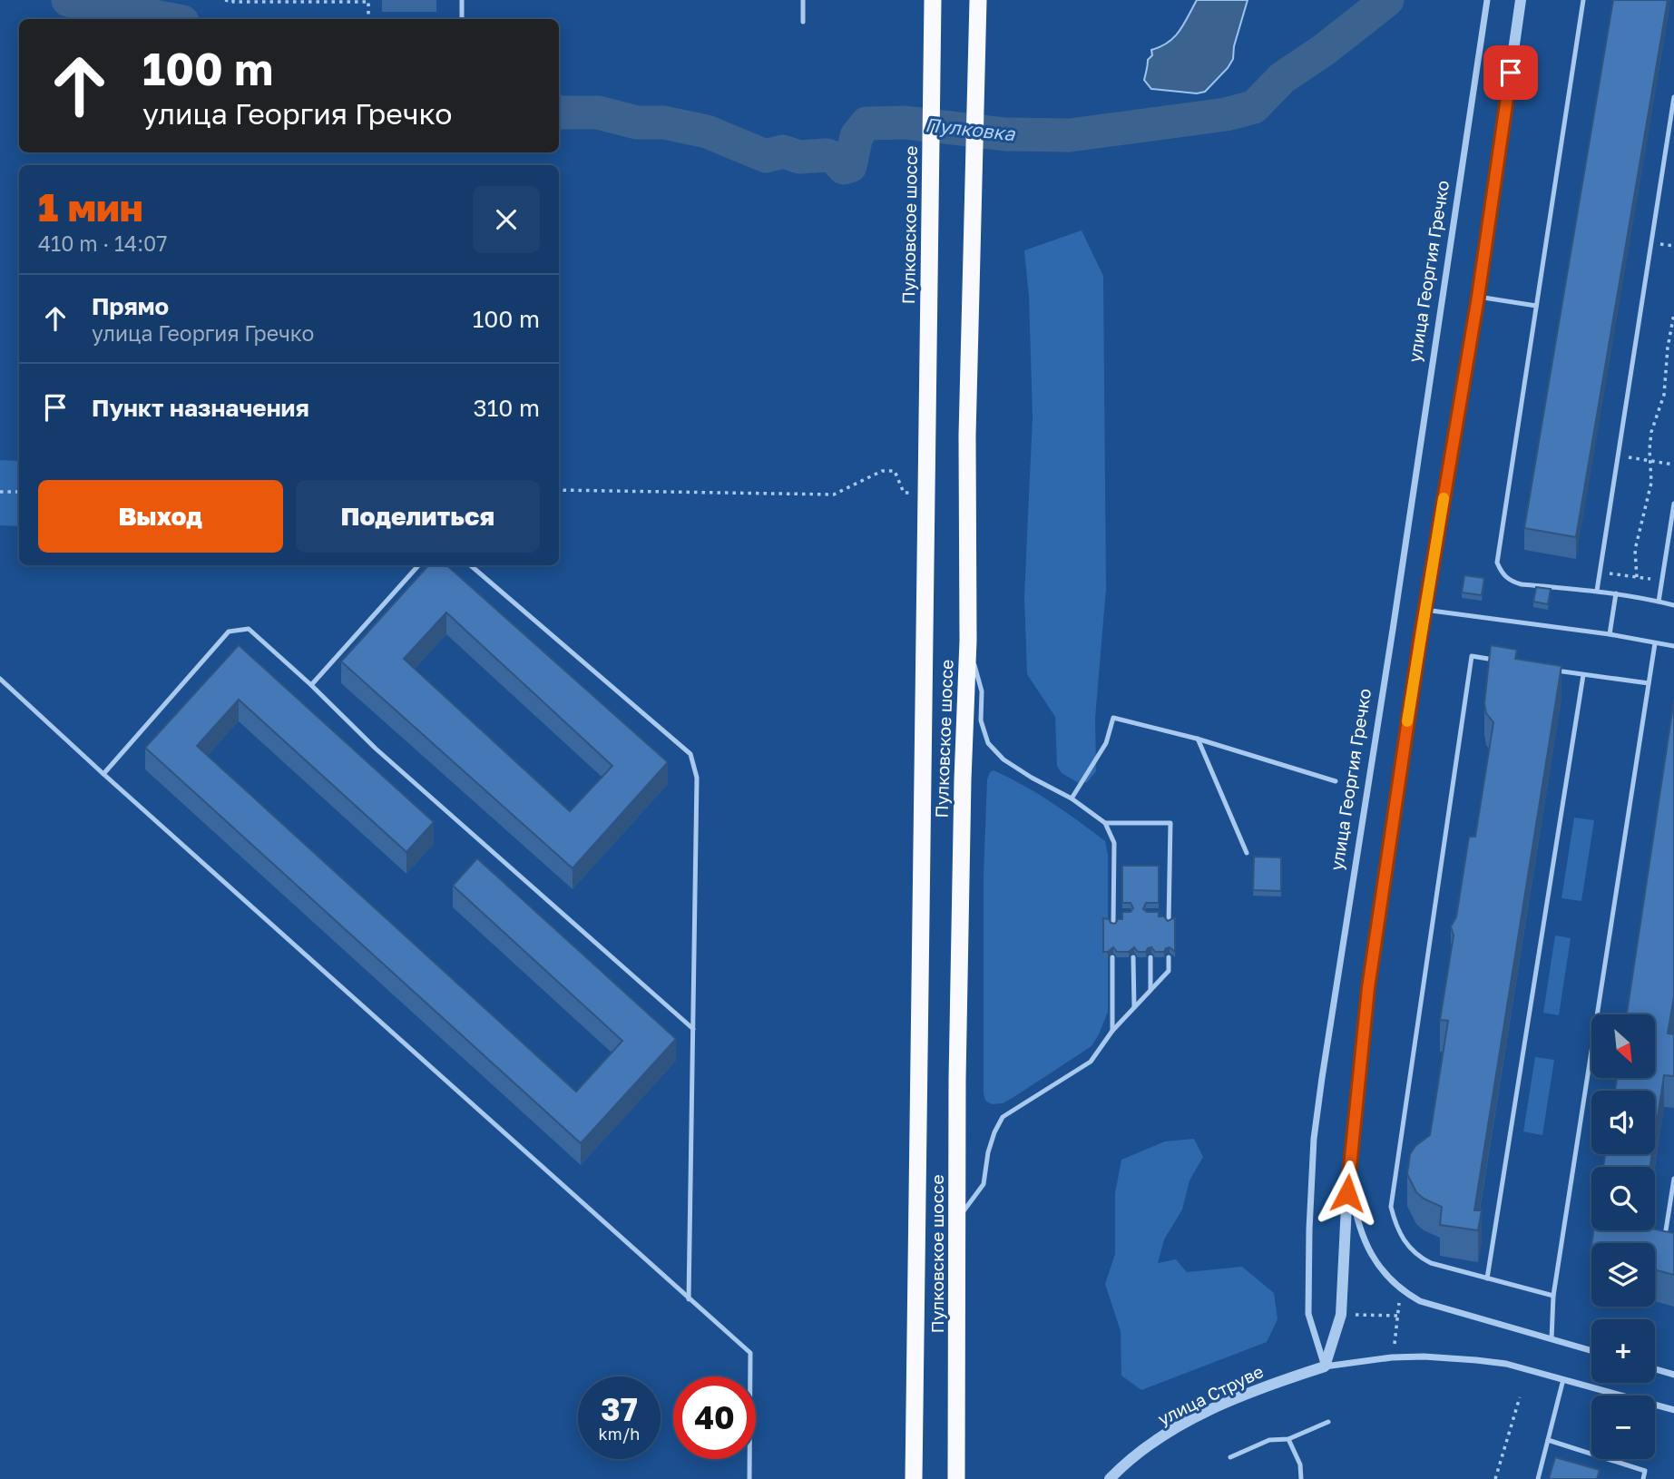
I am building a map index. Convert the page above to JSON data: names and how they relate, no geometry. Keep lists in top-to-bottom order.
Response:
{
  "streets": {
    "highway": ["Пулковское шоссе"],
    "street": ["улица Георгия Гречко", "улица Струве"]
  },
  "crossings": [
    ["улица Георгия Гречко", "улица Струве"]
  ],
  "water": ["Пулковка"],
  "north": "bottom right",
  "page": {
    "turn": ["100 m", "улица Георгия Гречко"],
    "heading": ["1 мин", "410 m · 14:07"],
    "list": [
      {
        "name": "Прямо",
        "note": "улица Георгия Гречко",
        "value": "100 m"
      },
      {
        "name": "Пункт назначения",
        "value": "310 m"
      }
    ],
    "buttons": ["Выход", "Поделиться"],
    "map_buttons": ["+", "−"],
    "speed": "37 km/h",
    "limit": "40"
  }
}
